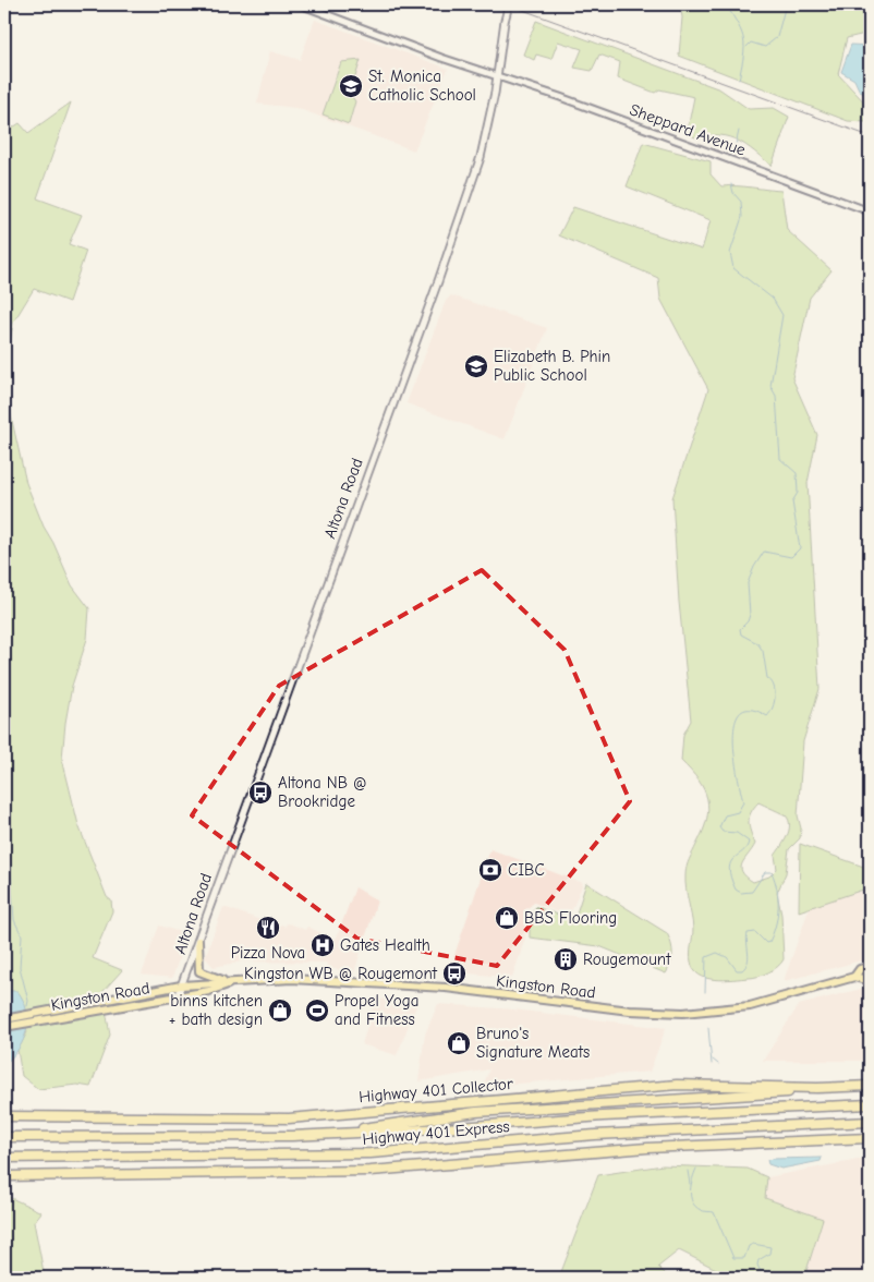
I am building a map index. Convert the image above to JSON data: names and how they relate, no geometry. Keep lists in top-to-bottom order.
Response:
{
  "streets": {
    "highway": ["Highway 401 Collector", "Highway 401 Express"],
    "main road": ["Altona Road", "Kingston Road"],
    "street": ["Sheppard Avenue"]
  },
  "crossings": [
    ["Sheppard Avenue", "Altona Road"],
    ["Altona Road", "Kingston Road"]
  ],
  "places": {
    "school or university": ["St. Monica Catholic School", "Elizabeth B. Phin Public School"],
    "bus stop": ["Altona NB @ Brookridge", "Kingston WB @ Rougemont"],
    "bank": ["CIBC"],
    "shop": ["BBS Flooring", "binns kitchen + bath design", "Bruno's Signature Meats"],
    "restaurant": ["Pizza Nova"],
    "hospital": ["Gates Health"],
    "building": ["Rougemount"],
    "sports": ["Propel Yoga and Fitness"]
  }
}
